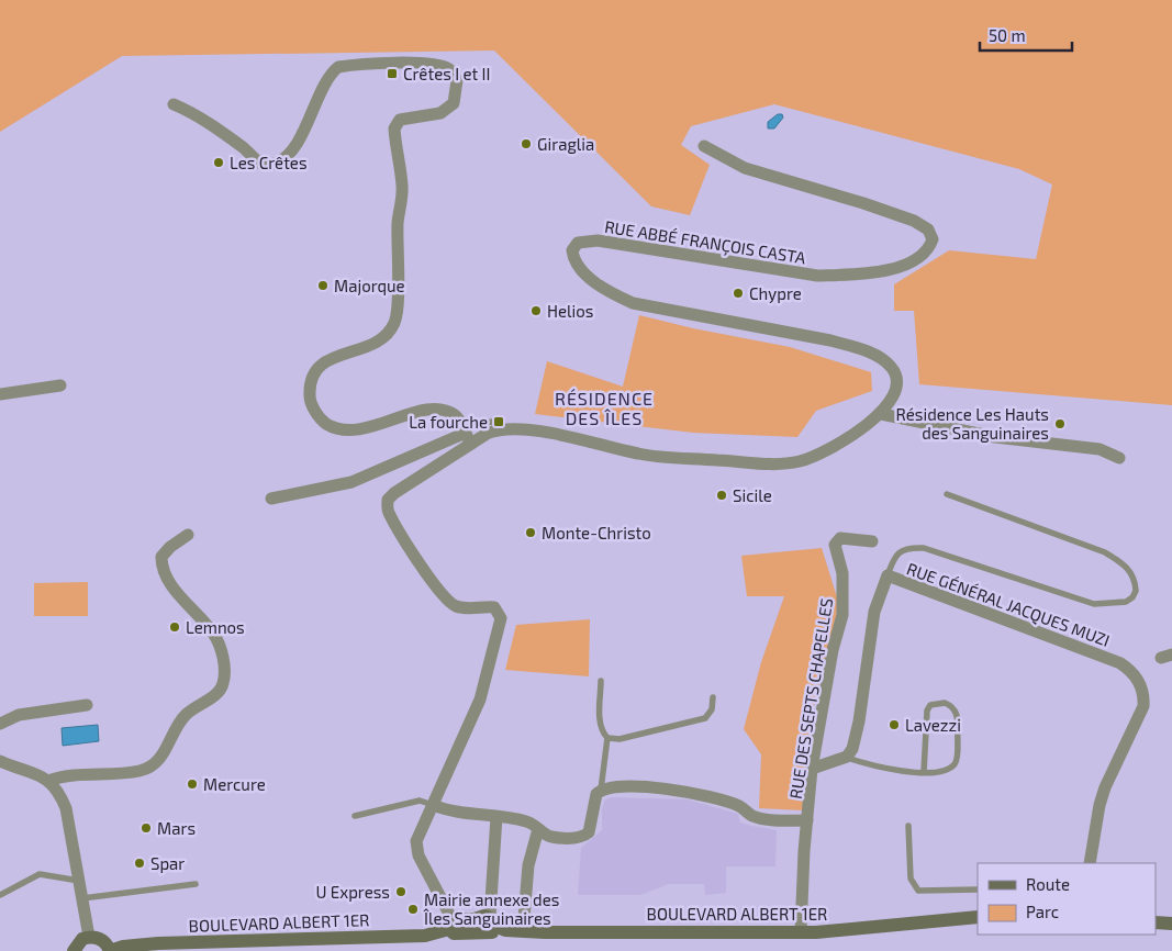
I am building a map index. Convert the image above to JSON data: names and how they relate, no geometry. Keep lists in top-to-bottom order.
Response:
{
  "streets": {
    "main road": ["BOULEVARD ALBERT 1ER"],
    "street": ["RUE ABBÉ FRANÇOIS CASTA", "RUE GÉNÉRAL JACQUES MUZI", "RUE DES SEPTS CHAPELLES"]
  },
  "crossings": [
    ["RUE DES SEPTS CHAPELLES", "BOULEVARD ALBERT 1ER"]
  ],
  "districts": ["RÉSIDENCE DES ÎLES"],
  "places": {
    "transit": ["Crêtes I et II", "La fourche"],
    "other": [
      "Giraglia",
      "Les Crêtes",
      "Majorque",
      "Chypre",
      "Helios",
      "Résidence Les Hauts des Sanguinaires",
      "Sicile",
      "Monte-Christo",
      "Lemnos",
      "Lavezzi",
      "Mercure",
      "Mars",
      "Spar",
      "U Express",
      "Mairie annexe des Îles Sanguinaires"
    ]
  },
  "legend": ["Route", "Parc"],
  "scale_bar": "50 m"
}
